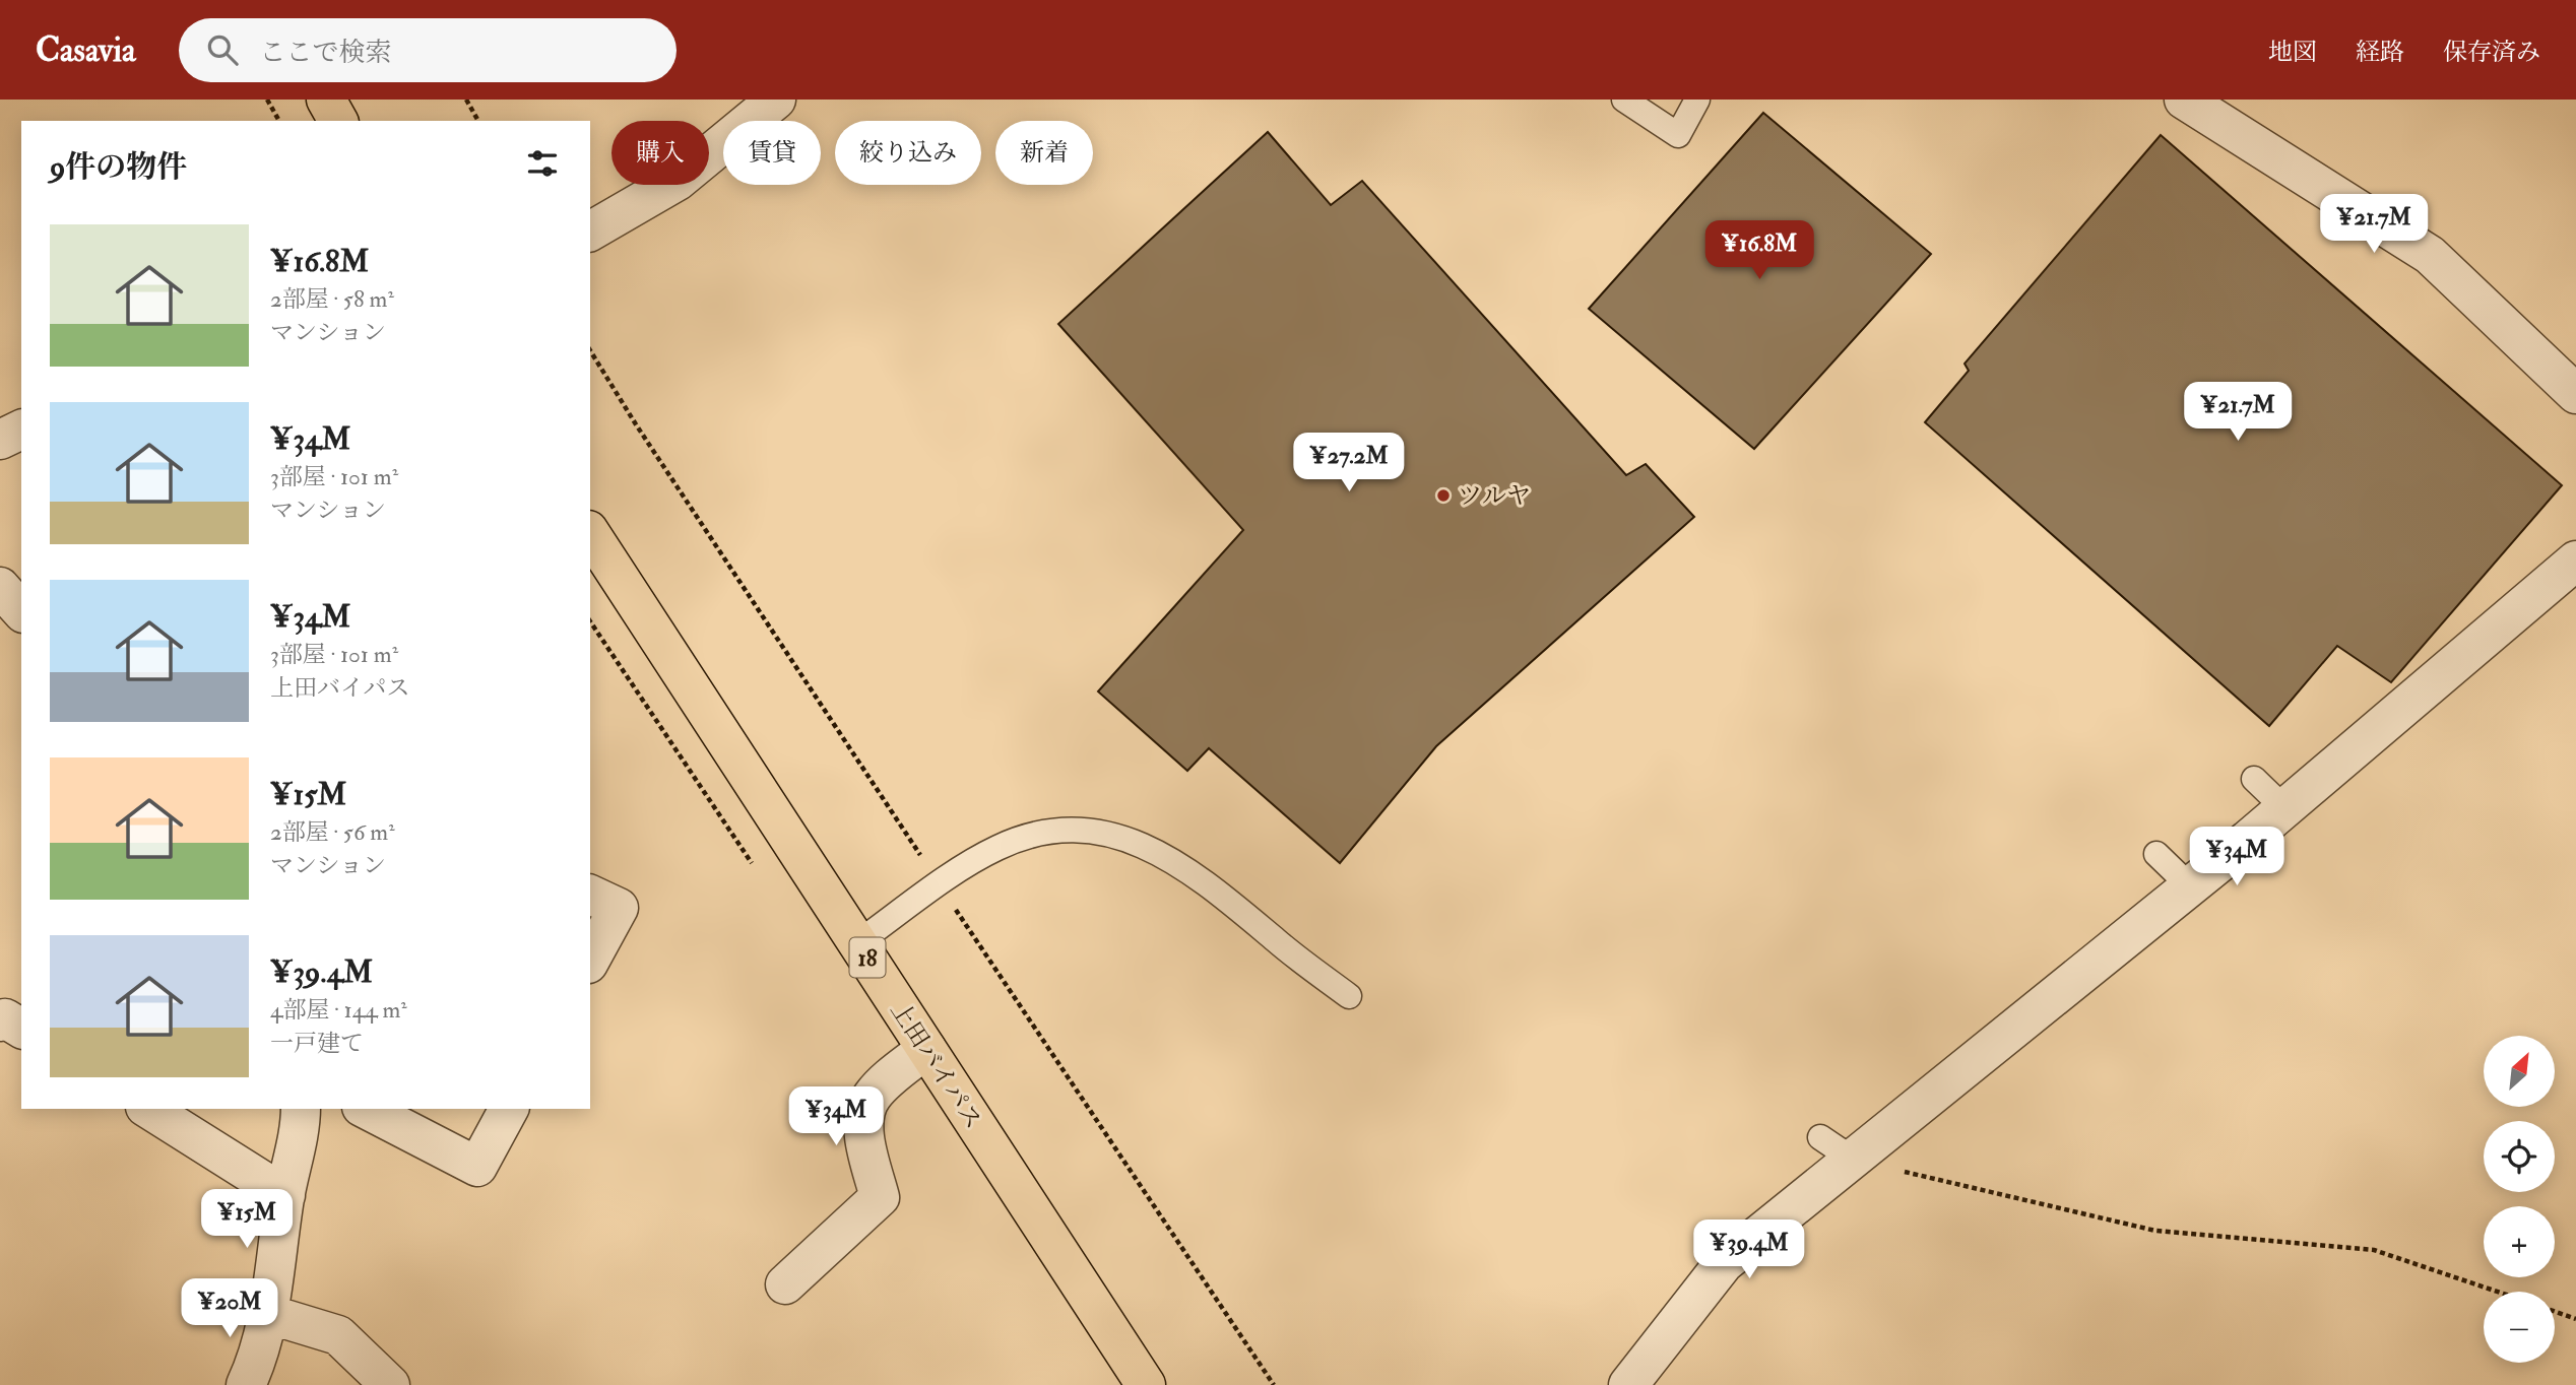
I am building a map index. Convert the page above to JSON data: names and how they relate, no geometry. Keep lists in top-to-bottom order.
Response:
{
  "streets": {
    "highway": ["18", "上田バイパス"]
  },
  "places": ["ツルヤ"],
  "north": "top right",
  "page": {
    "header": "Casavia",
    "search": "ここで検索",
    "nav": ["地図", "経路", "保存済み"],
    "chip": [
      "購入",
      "賃貸",
      "絞り込み",
      "新着"
    ],
    "heading": "9件の物件",
    "price": [
      "¥21.7M",
      "¥16.8M",
      "¥21.7M",
      "¥27.2M",
      "¥34M",
      "¥34M",
      "¥15M",
      "¥39.4M",
      "¥20M"
    ],
    "list": [
      {
        "name": "¥16.8M",
        "note": "2部屋 · 58 m² · マンション"
      },
      {
        "name": "¥34M",
        "note": "3部屋 · 101 m² · マンション"
      },
      {
        "name": "¥34M",
        "note": "3部屋 · 101 m² · 上田バイパス"
      },
      {
        "name": "¥15M",
        "note": "2部屋 · 56 m² · マンション"
      },
      {
        "name": "¥39.4M",
        "note": "4部屋 · 144 m² · 一戸建て"
      }
    ],
    "map_buttons": ["+", "−"]
  }
}
